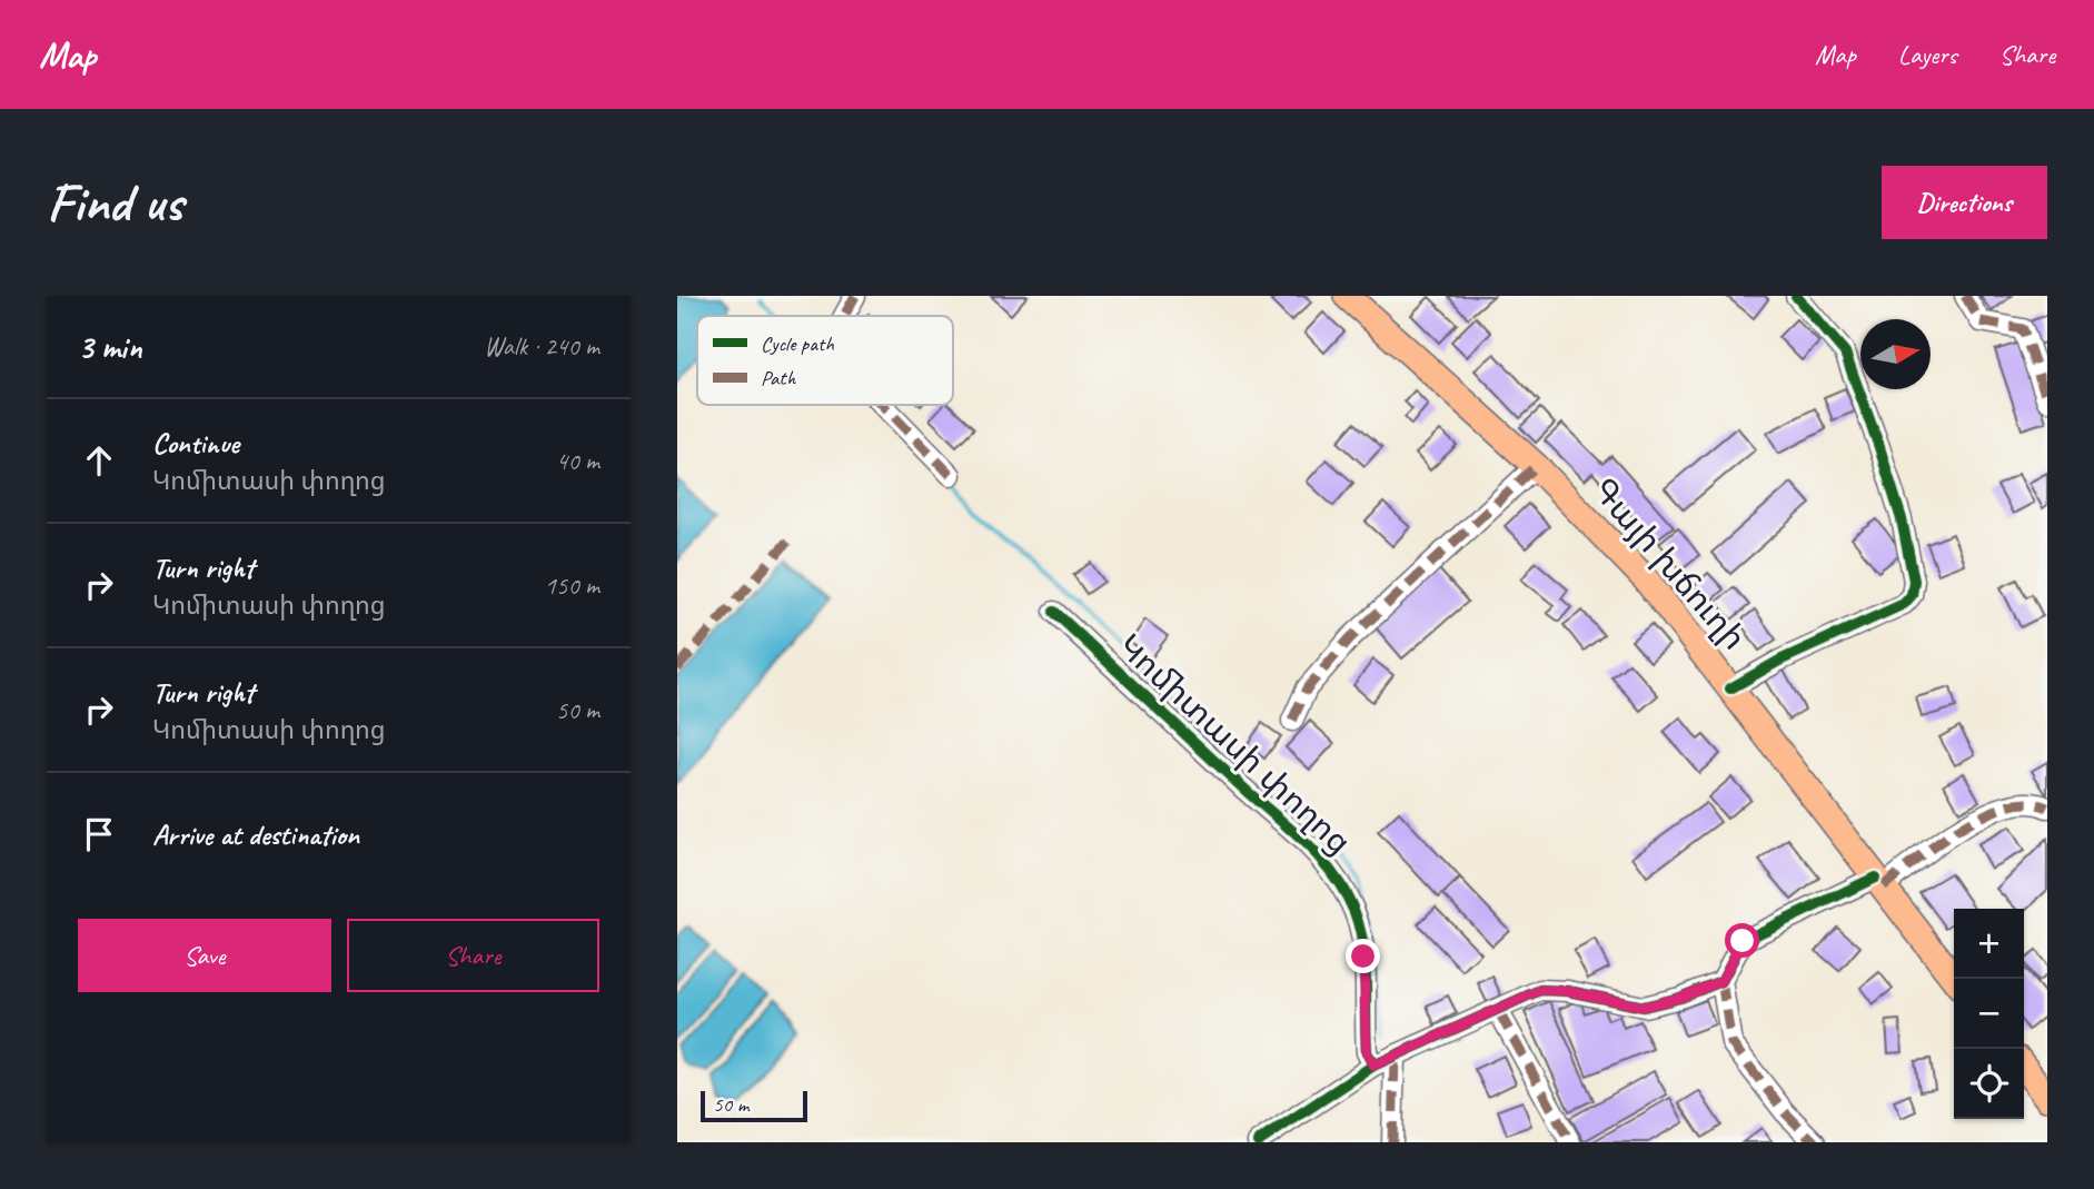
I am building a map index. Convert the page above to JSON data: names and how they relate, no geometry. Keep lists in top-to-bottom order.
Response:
{
  "streets": {
    "main road": ["Գայի խճուղի"],
    "street": ["Կոմիտասի փողոց"]
  },
  "legend": ["Cycle path", "Path"],
  "scale_bar": "50 m",
  "north": "right",
  "page": {
    "header": "Map",
    "nav": ["Map", "Layers", "Share"],
    "buttons": [
      "Directions",
      ["Save", "Share"]
    ],
    "title": "Find us",
    "heading": ["3 min", "Walk · 240 m"],
    "list": [
      ["Continue", "Կոմիտասի փողոց", "40 m"],
      ["Turn right", "Կոմիտասի փողոց", "150 m"],
      ["Turn right", "Կոմիտասի փողոց", "50 m"],
      "Arrive at destination"
    ],
    "map_buttons": ["+", "−"],
    "scale": "50 m"
  }
}
